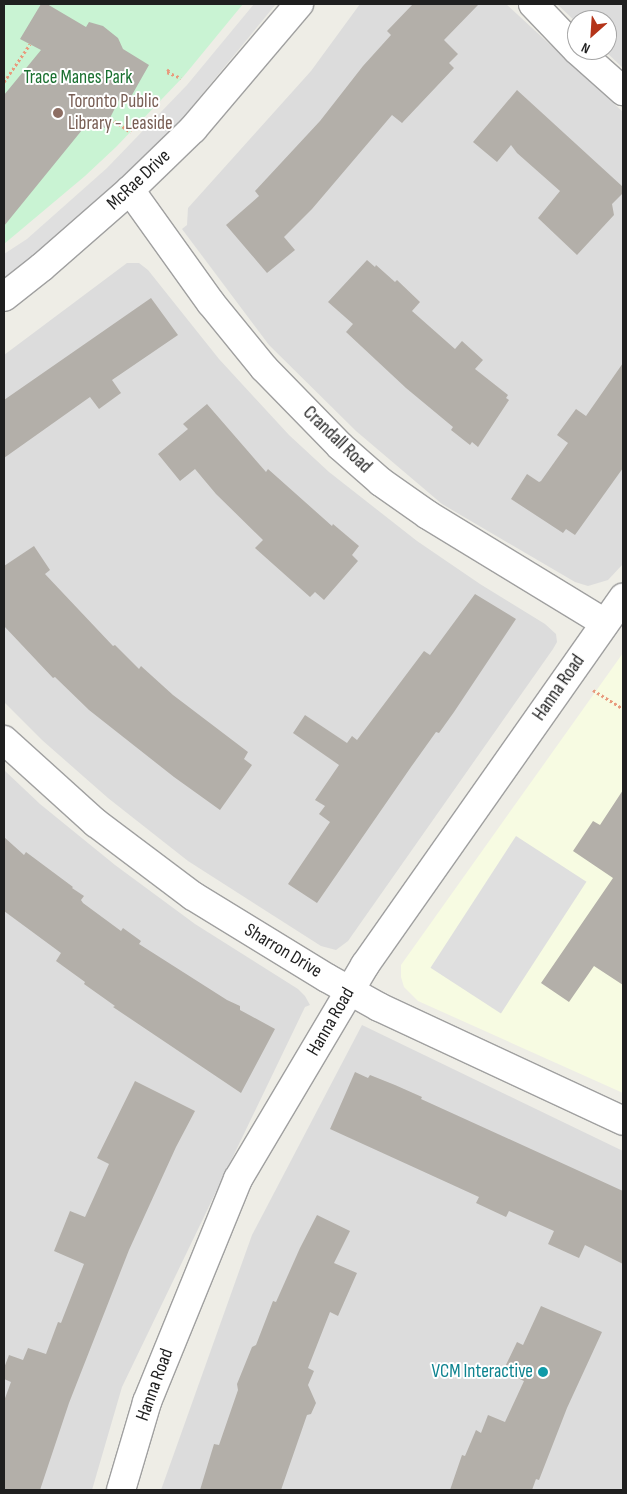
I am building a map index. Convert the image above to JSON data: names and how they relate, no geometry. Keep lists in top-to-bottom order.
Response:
{
  "streets": {
    "street": [
      "McRae Drive",
      "Crandall Road",
      "Hanna Road",
      "Sharron Drive"
    ]
  },
  "crossings": [
    ["McRae Drive", "Crandall Road"],
    ["Crandall Road", "Hanna Road"],
    ["Hanna Road", "Sharron Drive"]
  ],
  "parks": ["Trace Manes Park"],
  "places": ["Toronto Public Library - Leaside", "VCM Interactive"],
  "north": "bottom left"
}
